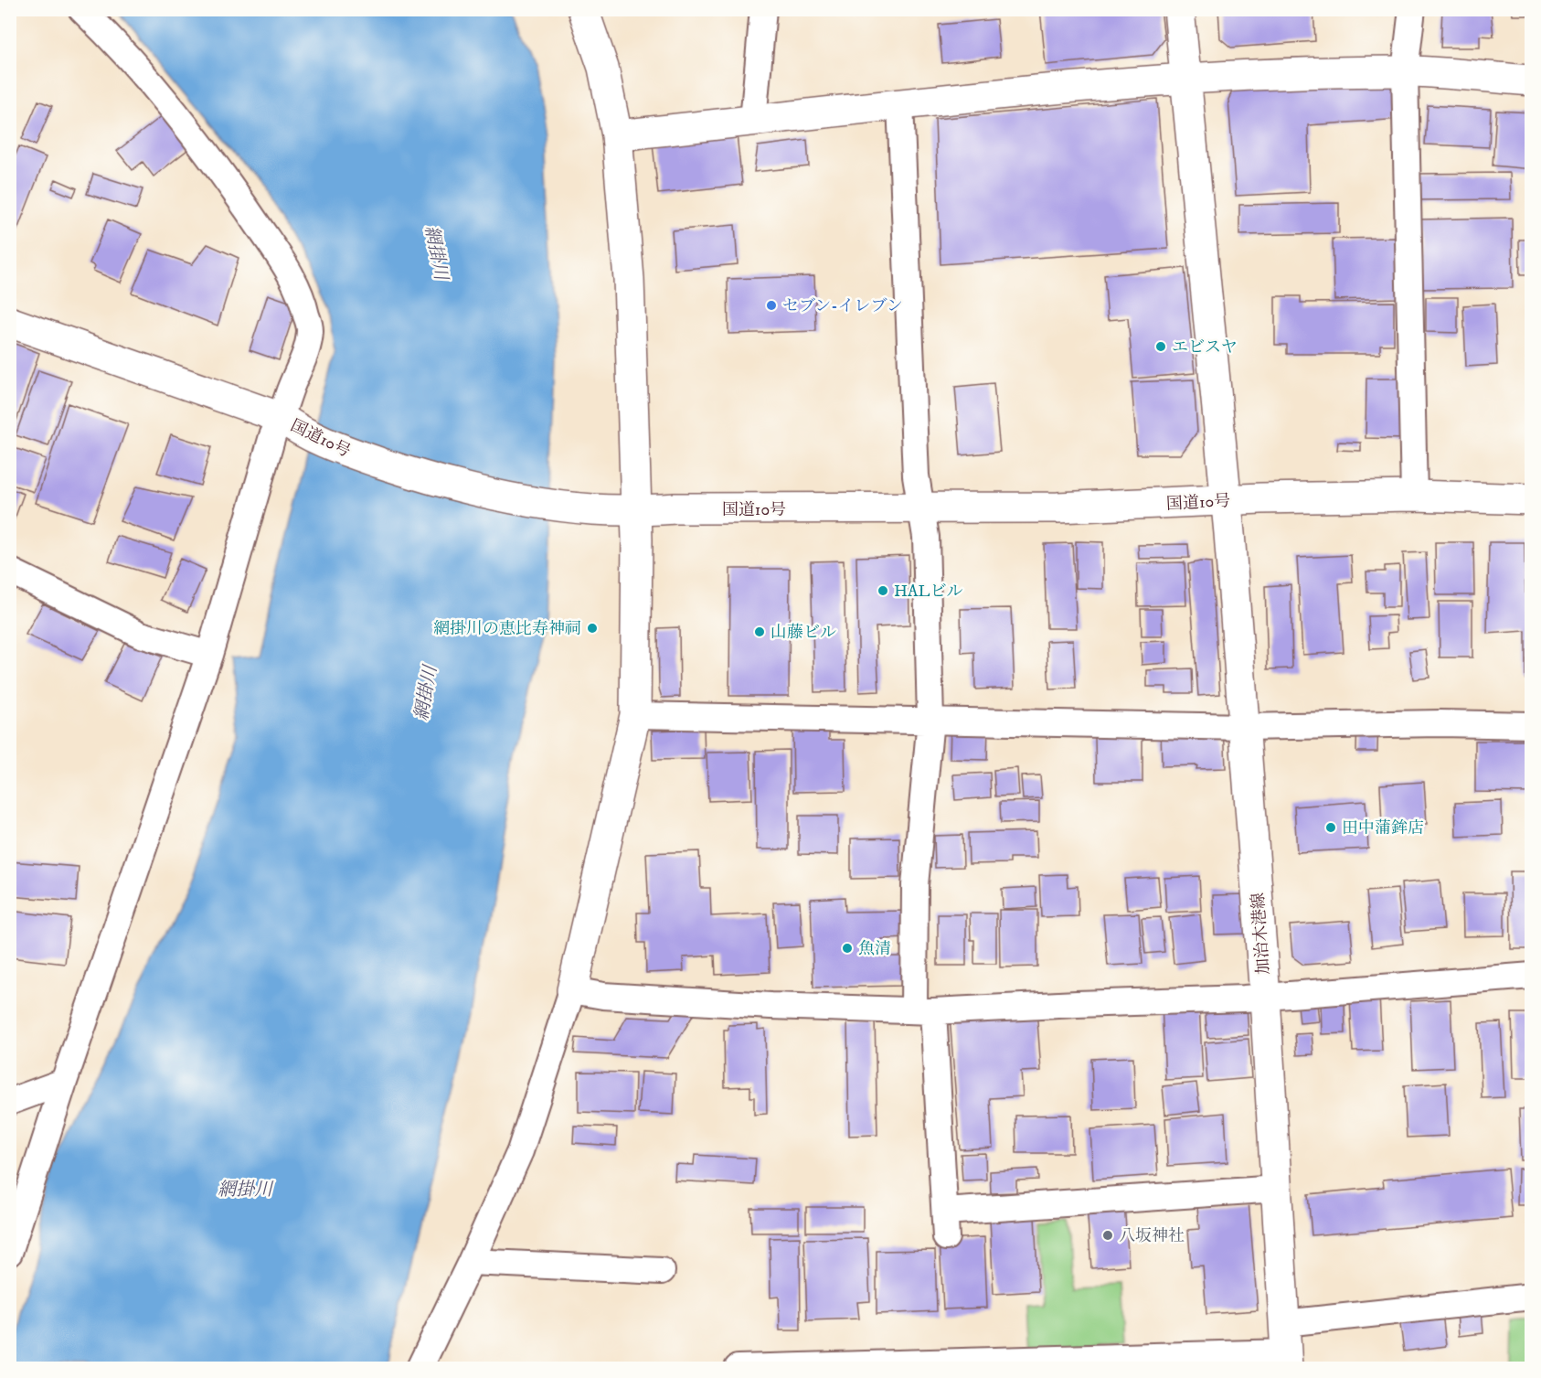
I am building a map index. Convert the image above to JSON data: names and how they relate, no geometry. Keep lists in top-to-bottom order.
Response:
{
  "streets": {
    "main road": ["国道10号", "加治木港線"]
  },
  "crossings": [
    ["国道10号", "加治木港線"]
  ],
  "water": ["網掛川"],
  "places": [
    "セブン-イレブン",
    "エビスヤ",
    "HALビル",
    "網掛川の恵比寿神祠",
    "山藤ビル",
    "田中蒲鉾店",
    "魚清",
    "八坂神社"
  ]
}
